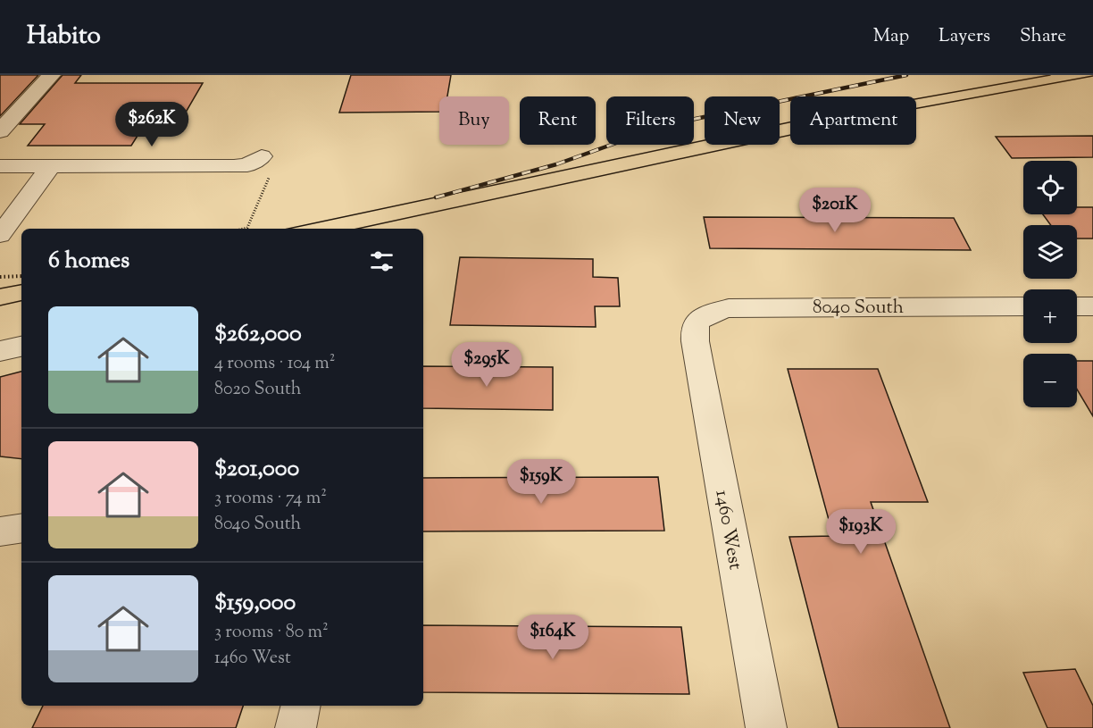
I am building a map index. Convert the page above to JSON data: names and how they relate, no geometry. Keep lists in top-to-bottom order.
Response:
{
  "streets": {
    "street": ["8040 South", "1460 West"]
  },
  "crossings": [
    ["8040 South", "1460 West"]
  ],
  "page": {
    "header": "Habito",
    "nav": ["Map", "Layers", "Share"],
    "chip": [
      "Buy",
      "Rent",
      "Filters",
      "New",
      "Apartment"
    ],
    "price": [
      "$262K",
      "$201K",
      "$295K",
      "$159K",
      "$193K",
      "$164K"
    ],
    "map_buttons": ["+", "−"],
    "heading": "6 homes",
    "list": [
      {
        "name": "$262,000",
        "note": "4 rooms · 104 m² · 8020 South"
      },
      {
        "name": "$201,000",
        "note": "3 rooms · 74 m² · 8040 South"
      },
      {
        "name": "$159,000",
        "note": "3 rooms · 80 m² · 1460 West"
      }
    ]
  }
}
